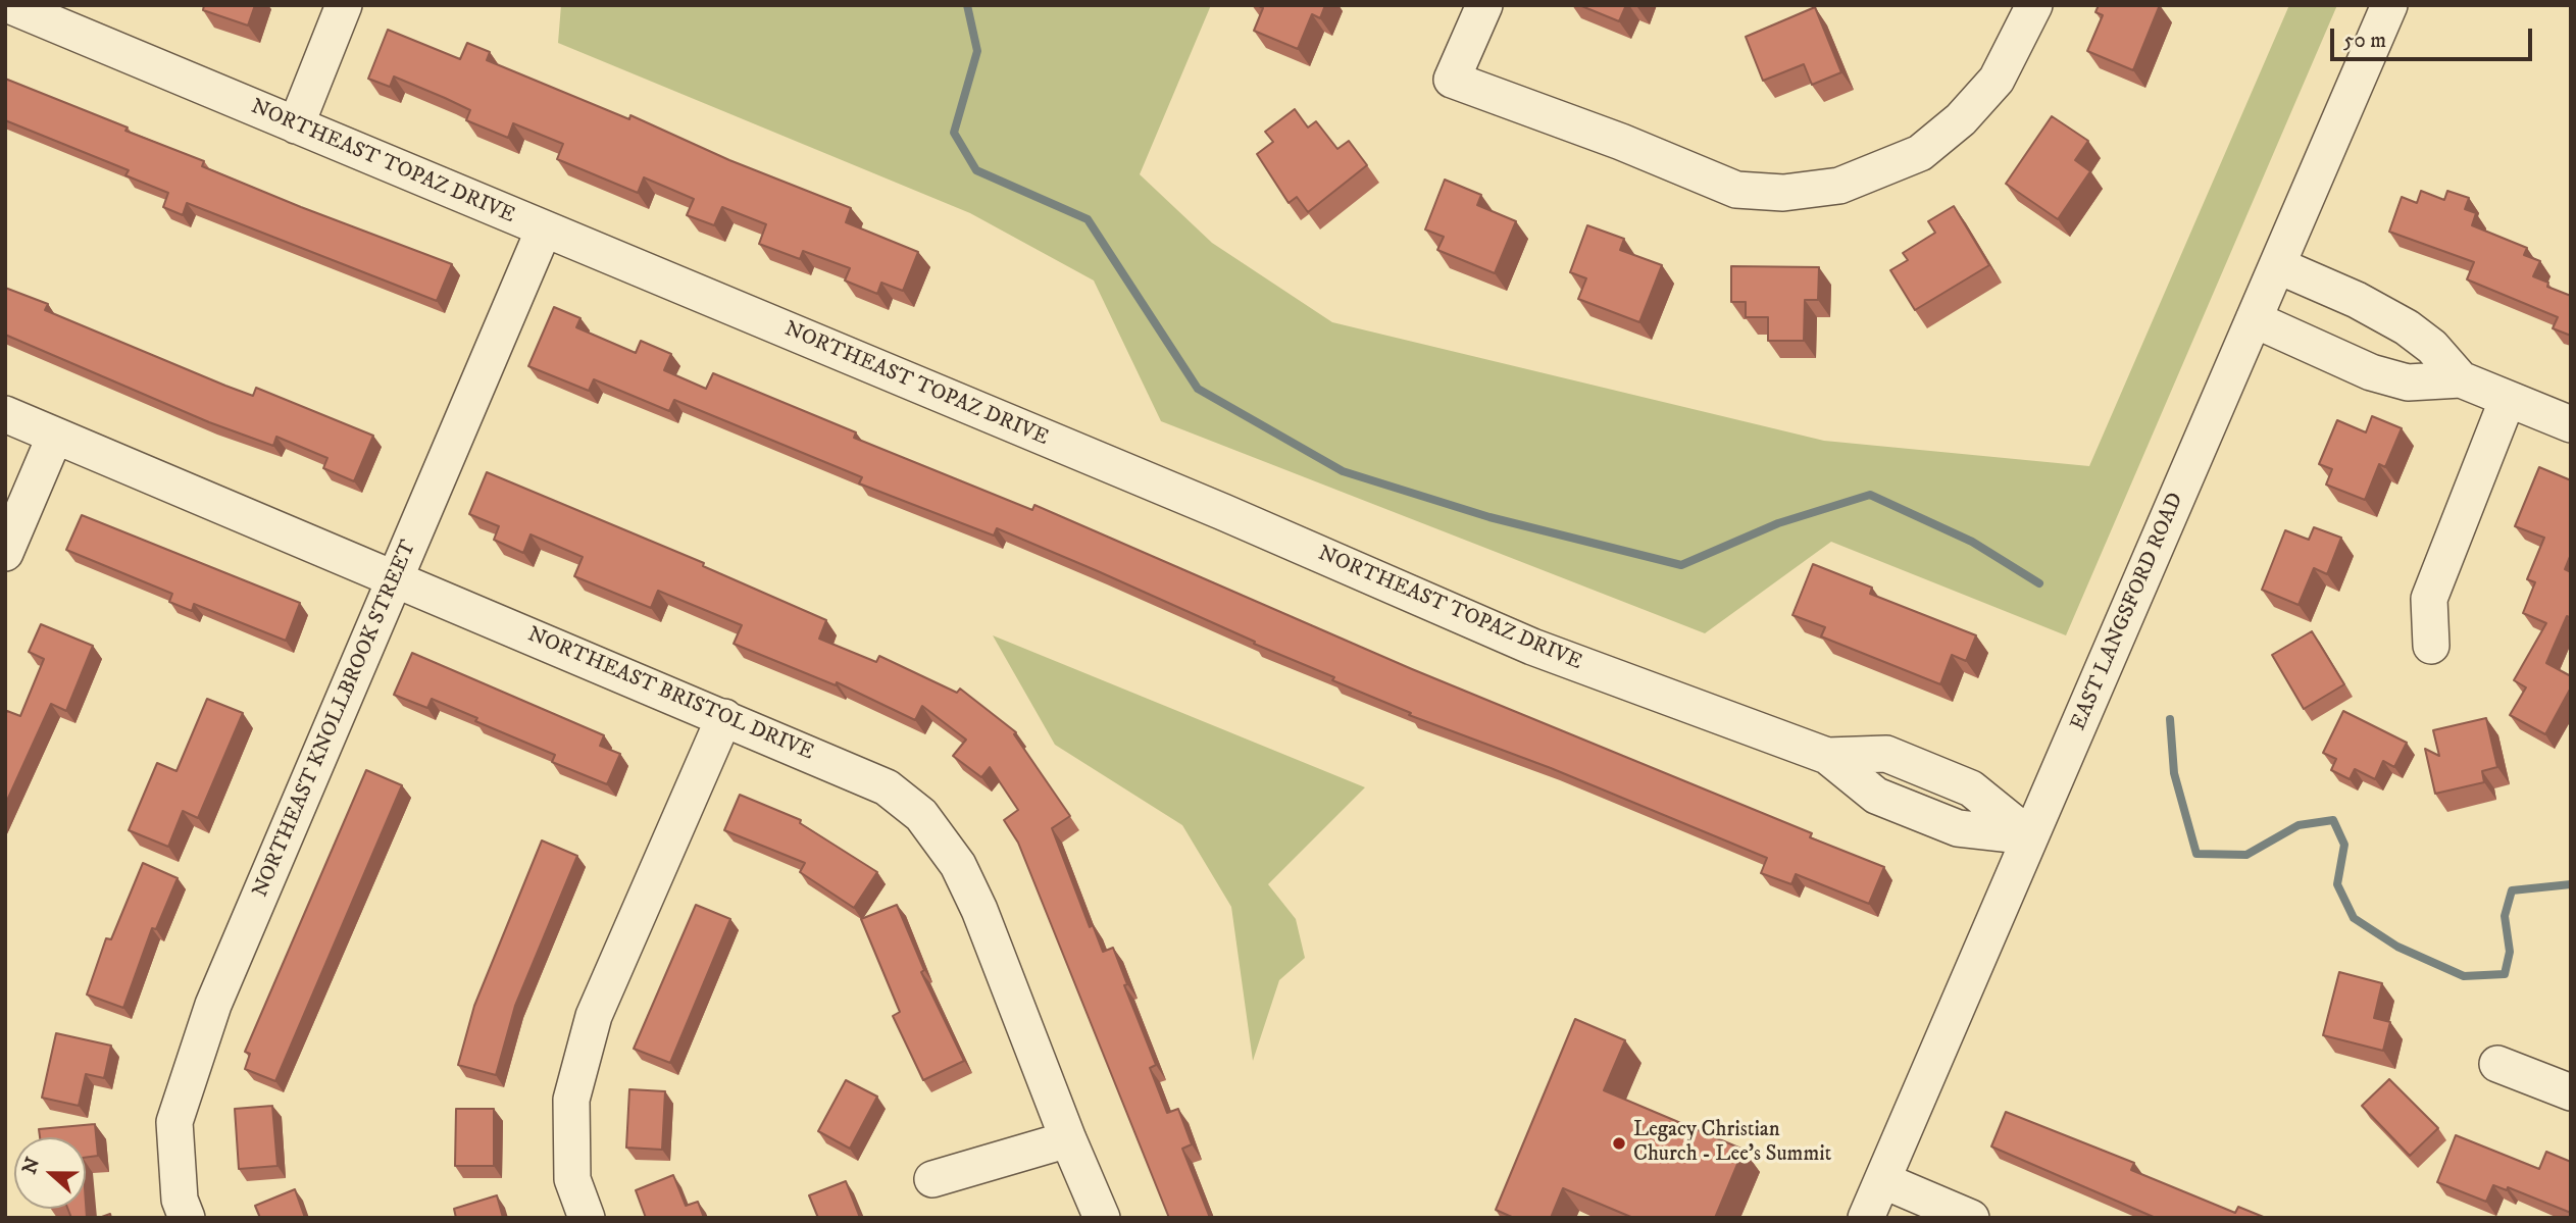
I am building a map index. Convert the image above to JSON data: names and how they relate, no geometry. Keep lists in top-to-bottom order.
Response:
{
  "streets": {
    "street": [
      "NORTHEAST TOPAZ DRIVE",
      "EAST LANGSFORD ROAD",
      "NORTHEAST BRISTOL DRIVE",
      "NORTHEAST KNOLLBROOK STREET"
    ]
  },
  "crossings": [
    ["NORTHEAST TOPAZ DRIVE", "EAST LANGSFORD ROAD"],
    ["NORTHEAST TOPAZ DRIVE", "NORTHEAST KNOLLBROOK STREET"],
    ["NORTHEAST BRISTOL DRIVE", "NORTHEAST KNOLLBROOK STREET"]
  ],
  "places": ["Legacy Christian Church - Lee's Summit"],
  "scale_bar": "50 m",
  "north": "left"
}
